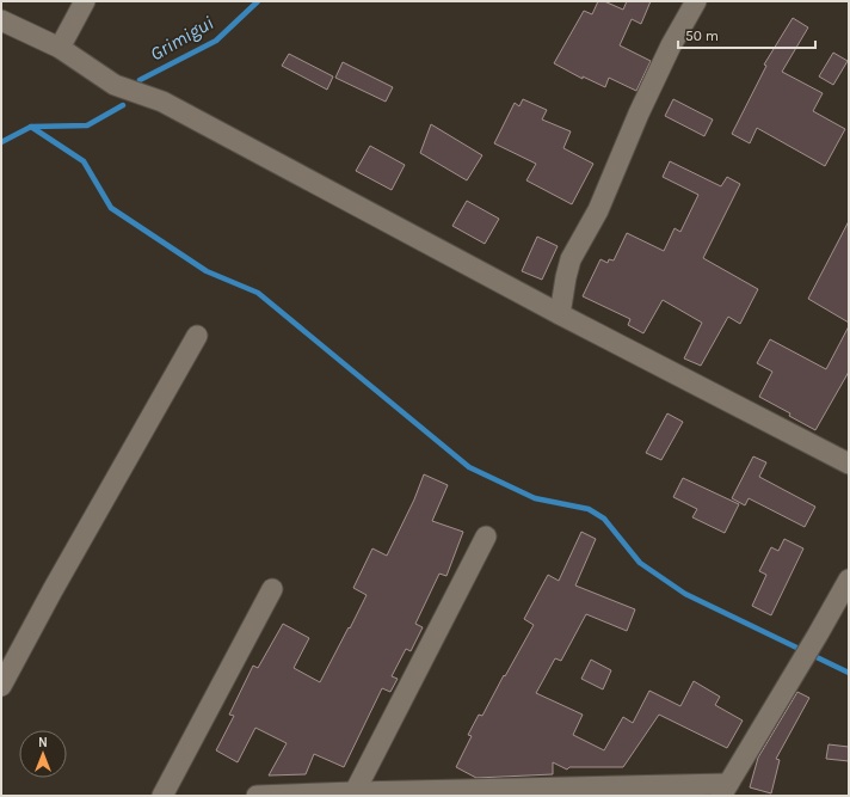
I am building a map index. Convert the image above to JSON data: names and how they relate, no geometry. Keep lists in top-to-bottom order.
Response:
{
  "water": ["Grimigui"],
  "scale_bar": "50 m",
  "north": "top"
}
